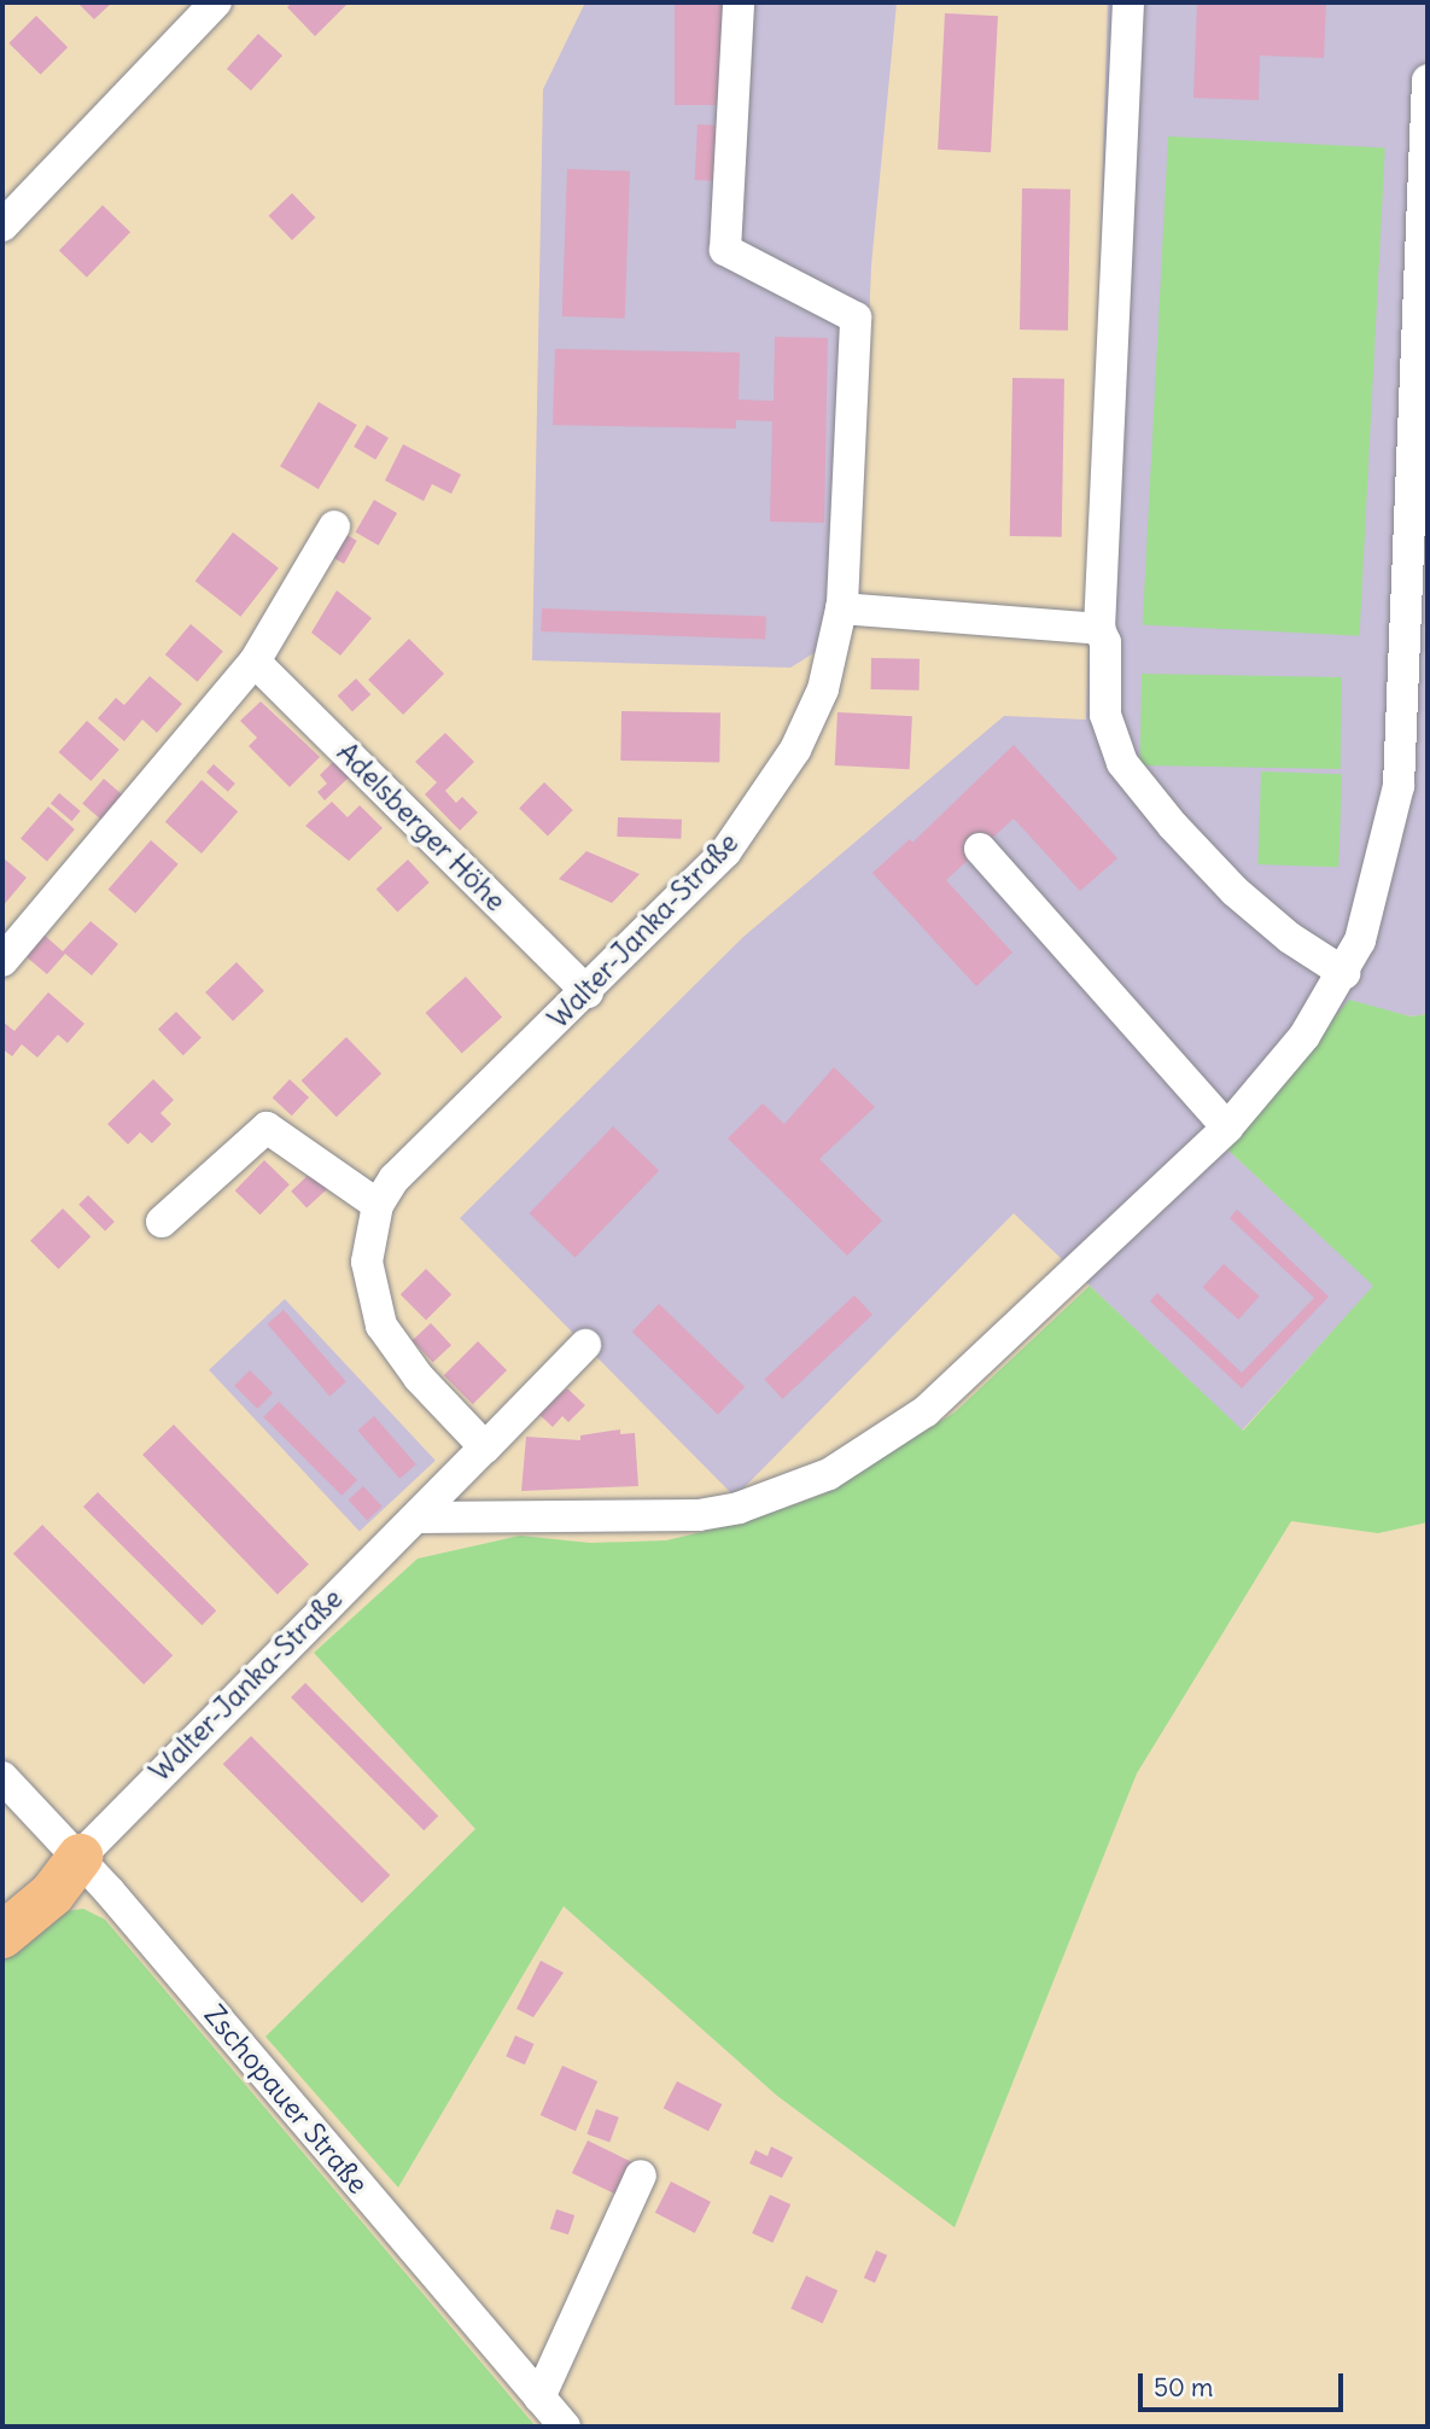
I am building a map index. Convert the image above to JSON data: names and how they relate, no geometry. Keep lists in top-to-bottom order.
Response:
{
  "streets": {
    "street": ["Adelsberger Höhe", "Walter-Janka-Straße", "Zschopauer Straße"]
  },
  "crossings": [
    ["Adelsberger Höhe", "Walter-Janka-Straße"],
    ["Walter-Janka-Straße", "Zschopauer Straße"]
  ],
  "scale_bar": "50 m"
}
